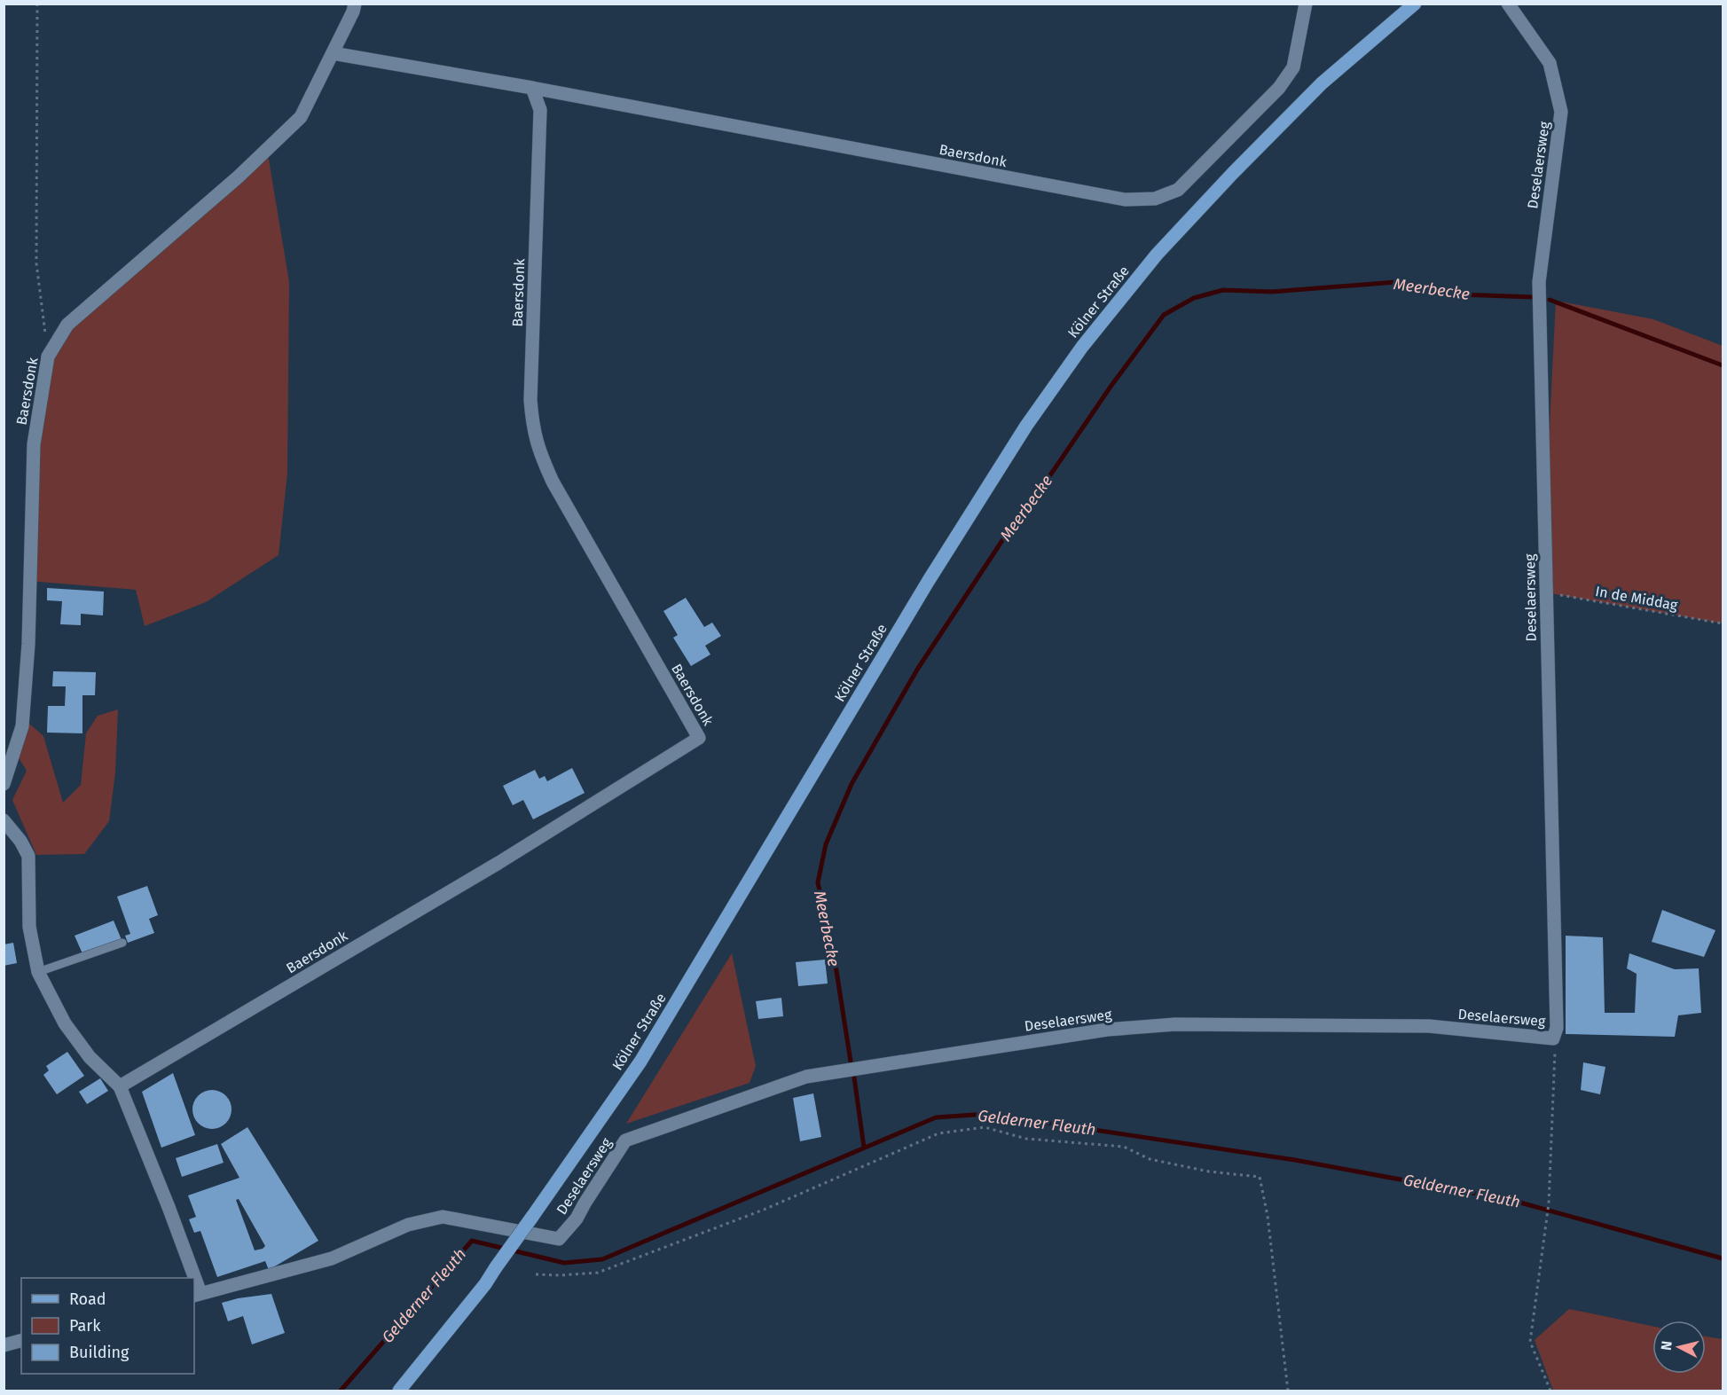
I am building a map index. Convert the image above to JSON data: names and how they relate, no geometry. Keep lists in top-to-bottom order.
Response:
{
  "streets": {
    "main road": ["Kölner Straße"],
    "street": ["Baersdonk", "Deselaersweg"],
    "path": ["In de Middag"]
  },
  "crossings": [
    ["Deselaersweg", "In de Middag"]
  ],
  "water": ["Meerbecke", "Gelderner Fleuth"],
  "legend": ["Road", "Park", "Building"],
  "north": "left"
}
